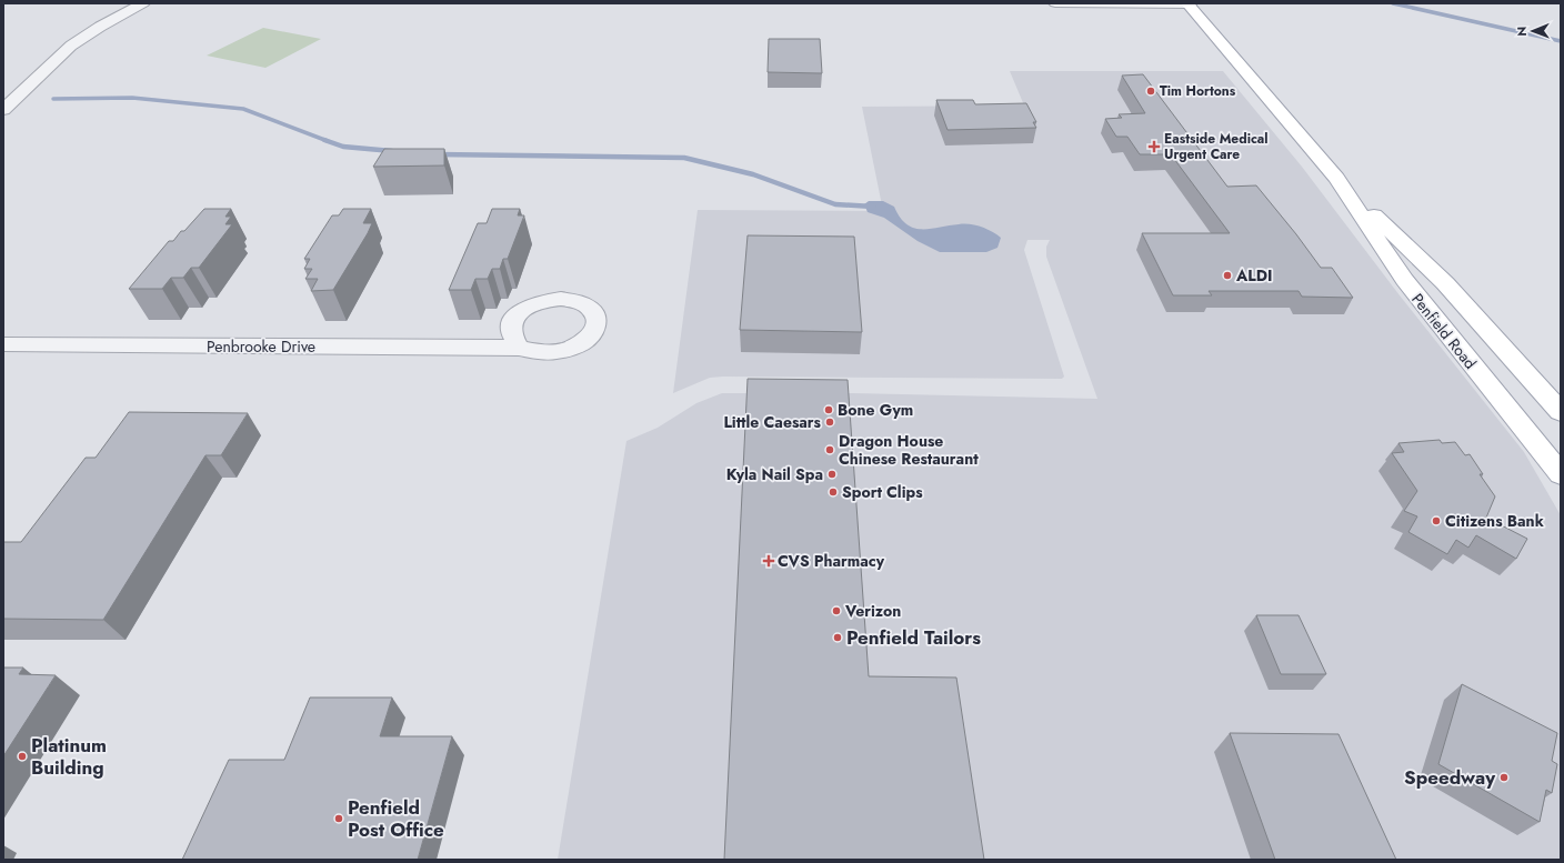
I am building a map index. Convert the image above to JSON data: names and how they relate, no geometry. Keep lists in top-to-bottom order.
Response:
{
  "streets": {
    "main road": ["Penfield Road"],
    "street": ["Penbrooke Drive"]
  },
  "places": {
    "other": [
      "Tim Hortons",
      "ALDI",
      "Bone Gym",
      "Little Caesars",
      "Dragon House Chinese Restaurant",
      "Kyla Nail Spa",
      "Sport Clips",
      "Citizens Bank",
      "Verizon",
      "Penfield Tailors",
      "Platinum Building",
      "Speedway",
      "Penfield Post Office"
    ],
    "health": ["Eastside Medical Urgent Care", "CVS Pharmacy"]
  },
  "north": "left"
}
